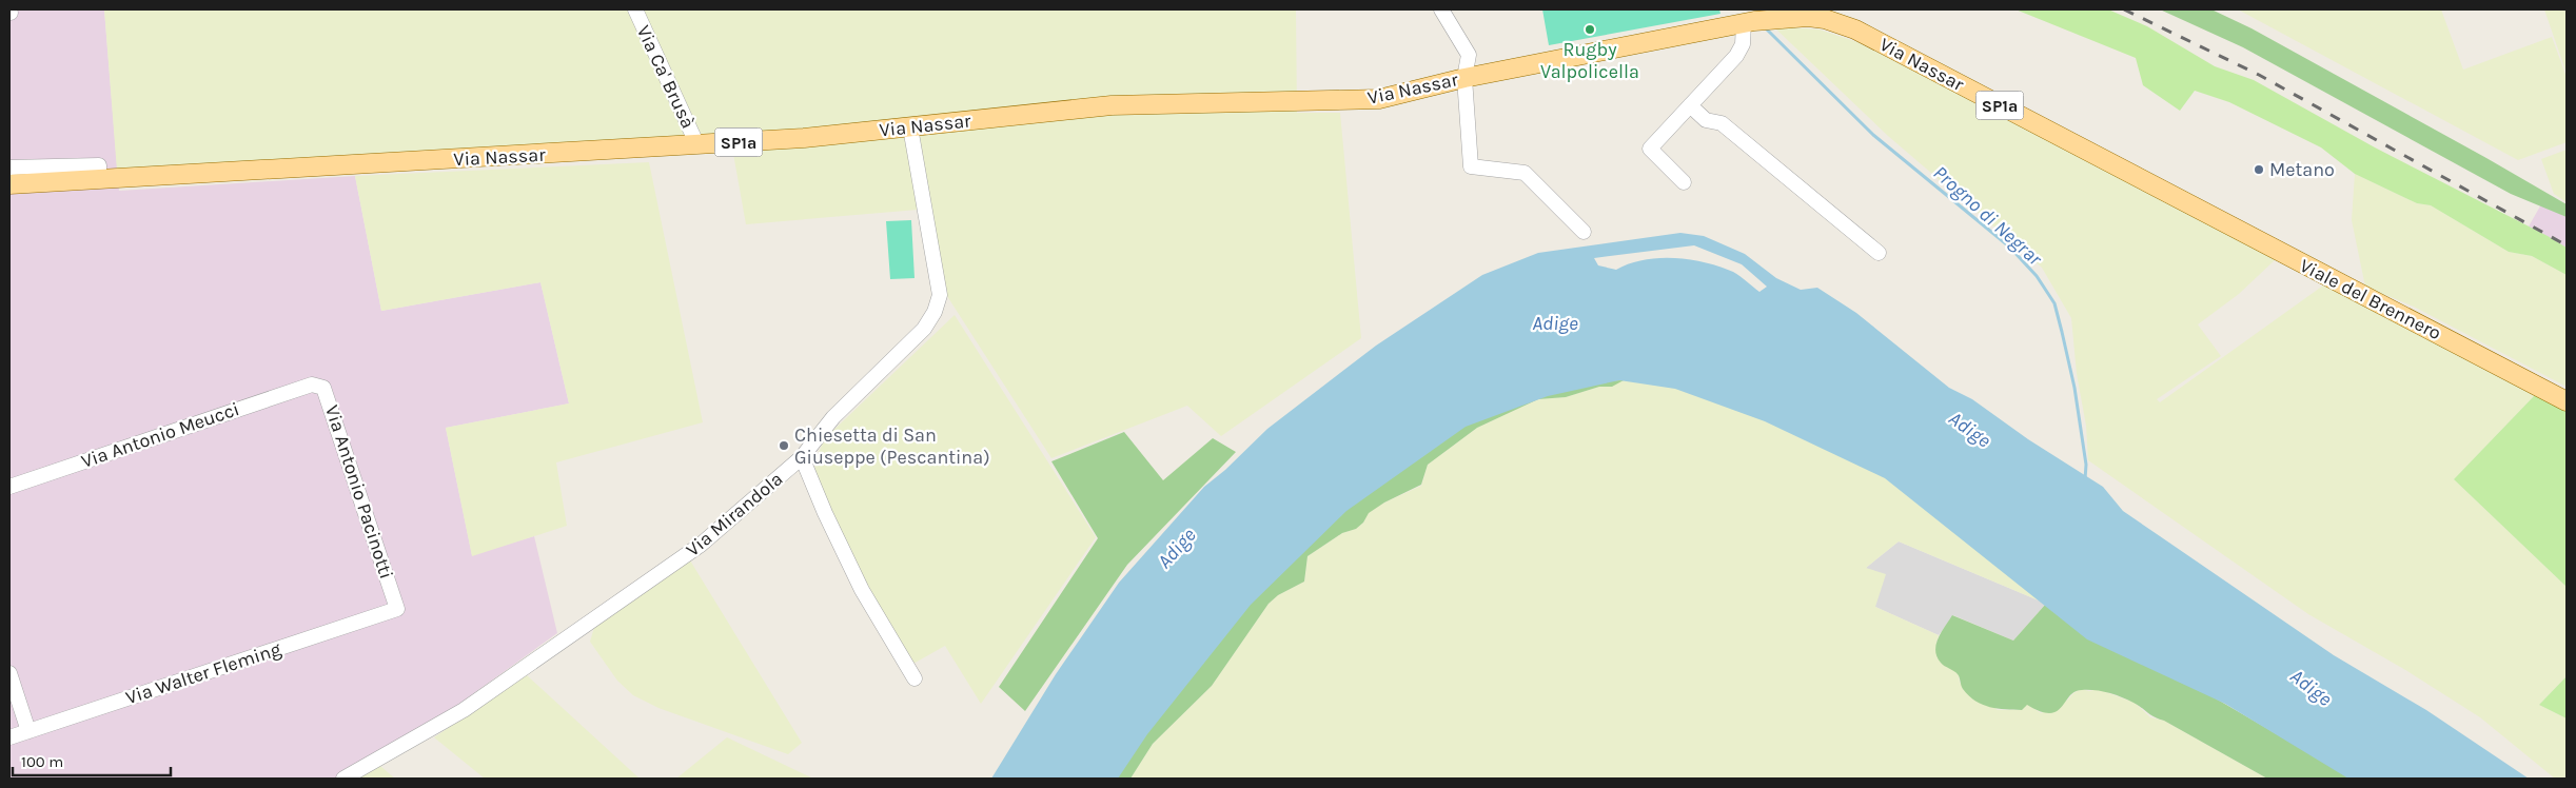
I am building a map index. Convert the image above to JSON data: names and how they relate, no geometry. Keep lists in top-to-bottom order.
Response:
{
  "streets": {
    "main road": ["Via Nassar", "SP1a", "Viale del Brennero"],
    "street": [
      "Via Ca' Brusà",
      "Via Antonio Meucci",
      "Via Antonio Pacinotti",
      "Via Mirandola",
      "Via Walter Fleming"
    ]
  },
  "crossings": [
    ["Via Nassar", "Via Ca' Brusà"],
    ["Via Nassar", "Viale del Brennero"],
    ["Via Nassar", "Via Mirandola"],
    ["Via Antonio Meucci", "Via Antonio Pacinotti"],
    ["Via Antonio Pacinotti", "Via Walter Fleming"]
  ],
  "water": ["Progno di Negrar", "Adige"],
  "places": ["Rugby Valpolicella", "Metano", "Chiesetta di San Giuseppe (Pescantina)"],
  "scale_bar": "100 m"
}
